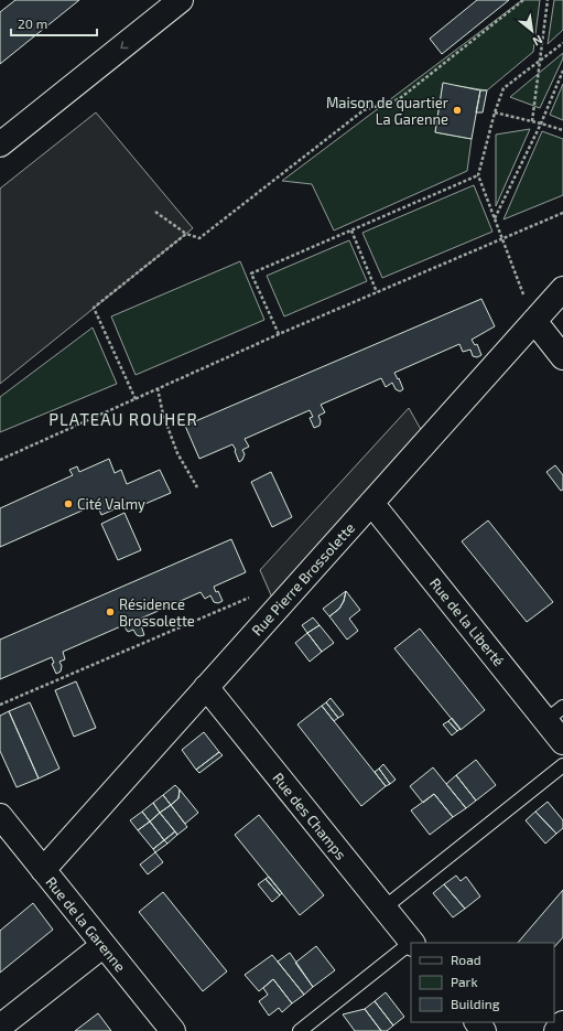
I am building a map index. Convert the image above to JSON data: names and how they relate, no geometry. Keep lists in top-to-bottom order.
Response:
{
  "streets": {
    "street": [
      "Rue Pierre Brossolette",
      "Rue de la Liberté",
      "Rue des Champs",
      "Rue de la Garenne"
    ]
  },
  "crossings": [
    ["Rue Pierre Brossolette", "Rue de la Liberté"],
    ["Rue Pierre Brossolette", "Rue des Champs"],
    ["Rue Pierre Brossolette", "Rue de la Garenne"]
  ],
  "districts": ["PLATEAU ROUHER"],
  "places": ["Maison de quartier La Garenne", "Cité Valmy", "Résidence Brossolette"],
  "legend": ["Road", "Park", "Building"],
  "scale_bar": "20 m",
  "north": "bottom right"
}
